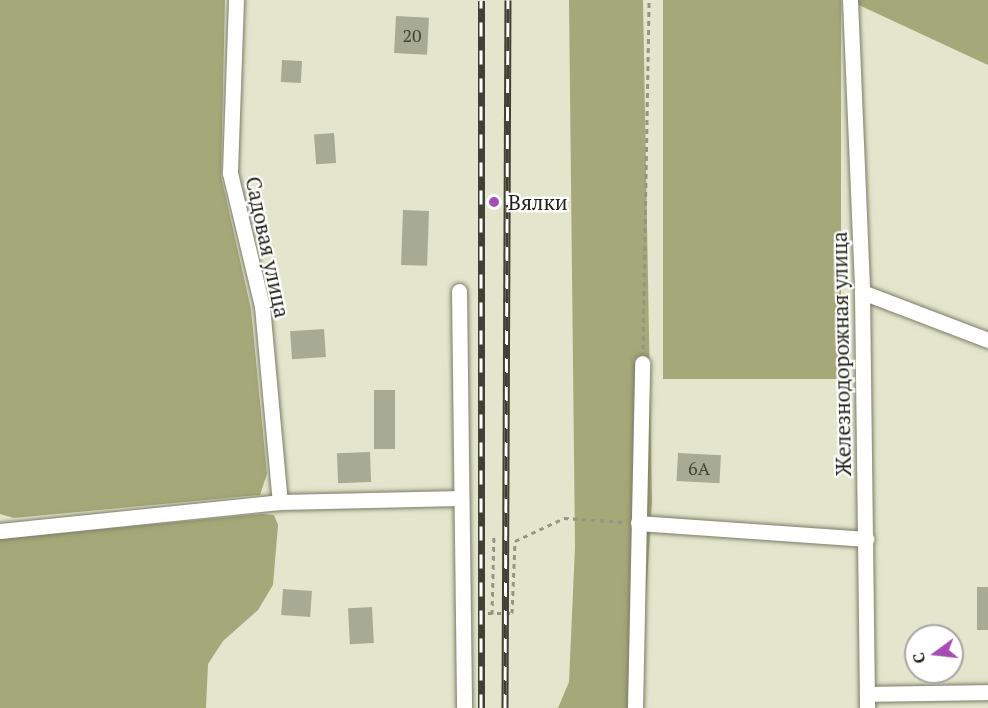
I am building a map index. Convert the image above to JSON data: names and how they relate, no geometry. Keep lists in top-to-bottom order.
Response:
{
  "streets": {
    "street": ["Садовая улица", "Железнодорожная улица"]
  },
  "places": ["Вялки"],
  "house_numbers": ["20", "6А"],
  "north": "left"
}
